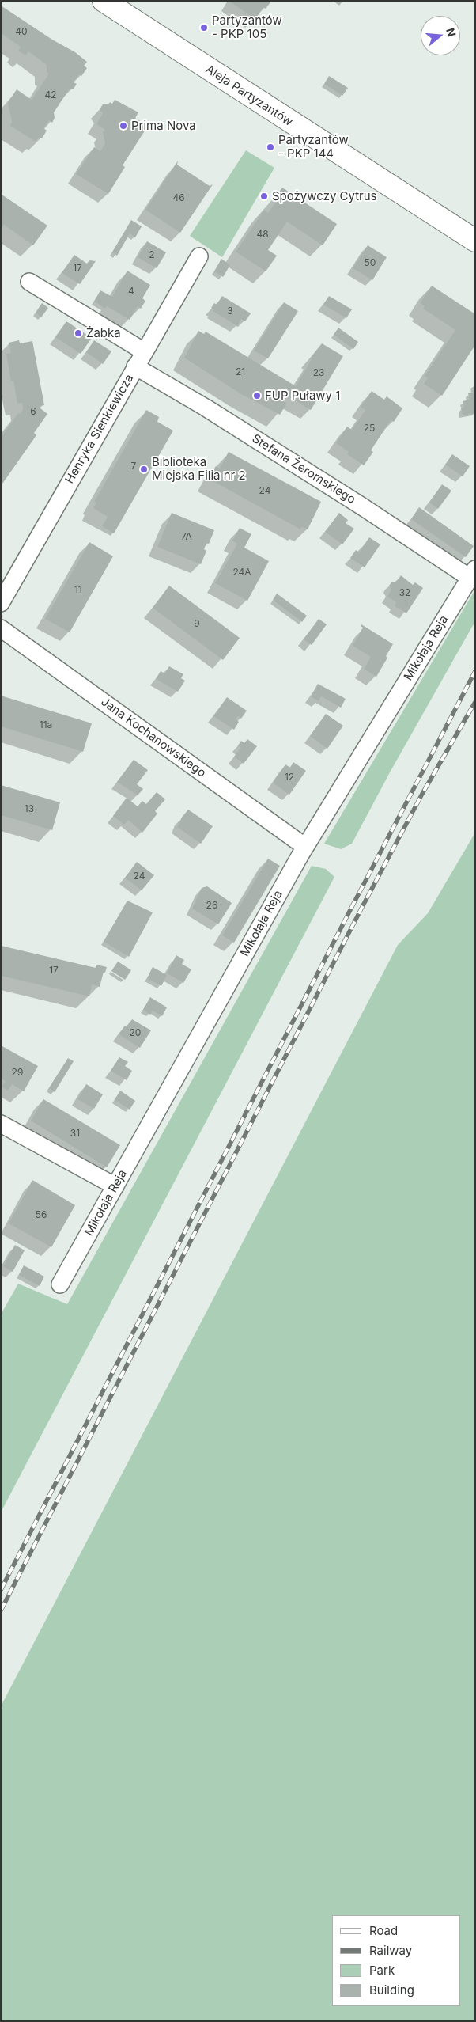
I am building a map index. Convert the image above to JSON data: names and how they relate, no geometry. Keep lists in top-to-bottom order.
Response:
{
  "streets": {
    "main road": ["Aleja Partyzantów"],
    "street": [
      "Henryka Sienkiewicza",
      "Stefana Żeromskiego",
      "Mikołaja Reja",
      "Jana Kochanowskiego"
    ]
  },
  "crossings": [
    ["Henryka Sienkiewicza", "Stefana Żeromskiego"],
    ["Stefana Żeromskiego", "Mikołaja Reja"],
    ["Mikołaja Reja", "Jana Kochanowskiego"]
  ],
  "places": [
    "Partyzantów - PKP 105",
    "Prima Nova",
    "Partyzantów - PKP 144",
    "Spożywczy Cytrus",
    "Żabka",
    "FUP Puławy 1",
    "Biblioteka Miejska Filia nr 2"
  ],
  "house_numbers": [
    "40",
    "42",
    "46",
    "48",
    "2",
    "50",
    "17",
    "4",
    "3",
    "21",
    "23",
    "6",
    "25",
    "7",
    "24",
    "7A",
    "24A",
    "11",
    "32",
    "9",
    "11a",
    "12",
    "13",
    "24",
    "26",
    "17",
    "20",
    "29",
    "31",
    "56"
  ],
  "legend": [
    "Road",
    "Railway",
    "Park",
    "Building"
  ],
  "north": "right"
}
